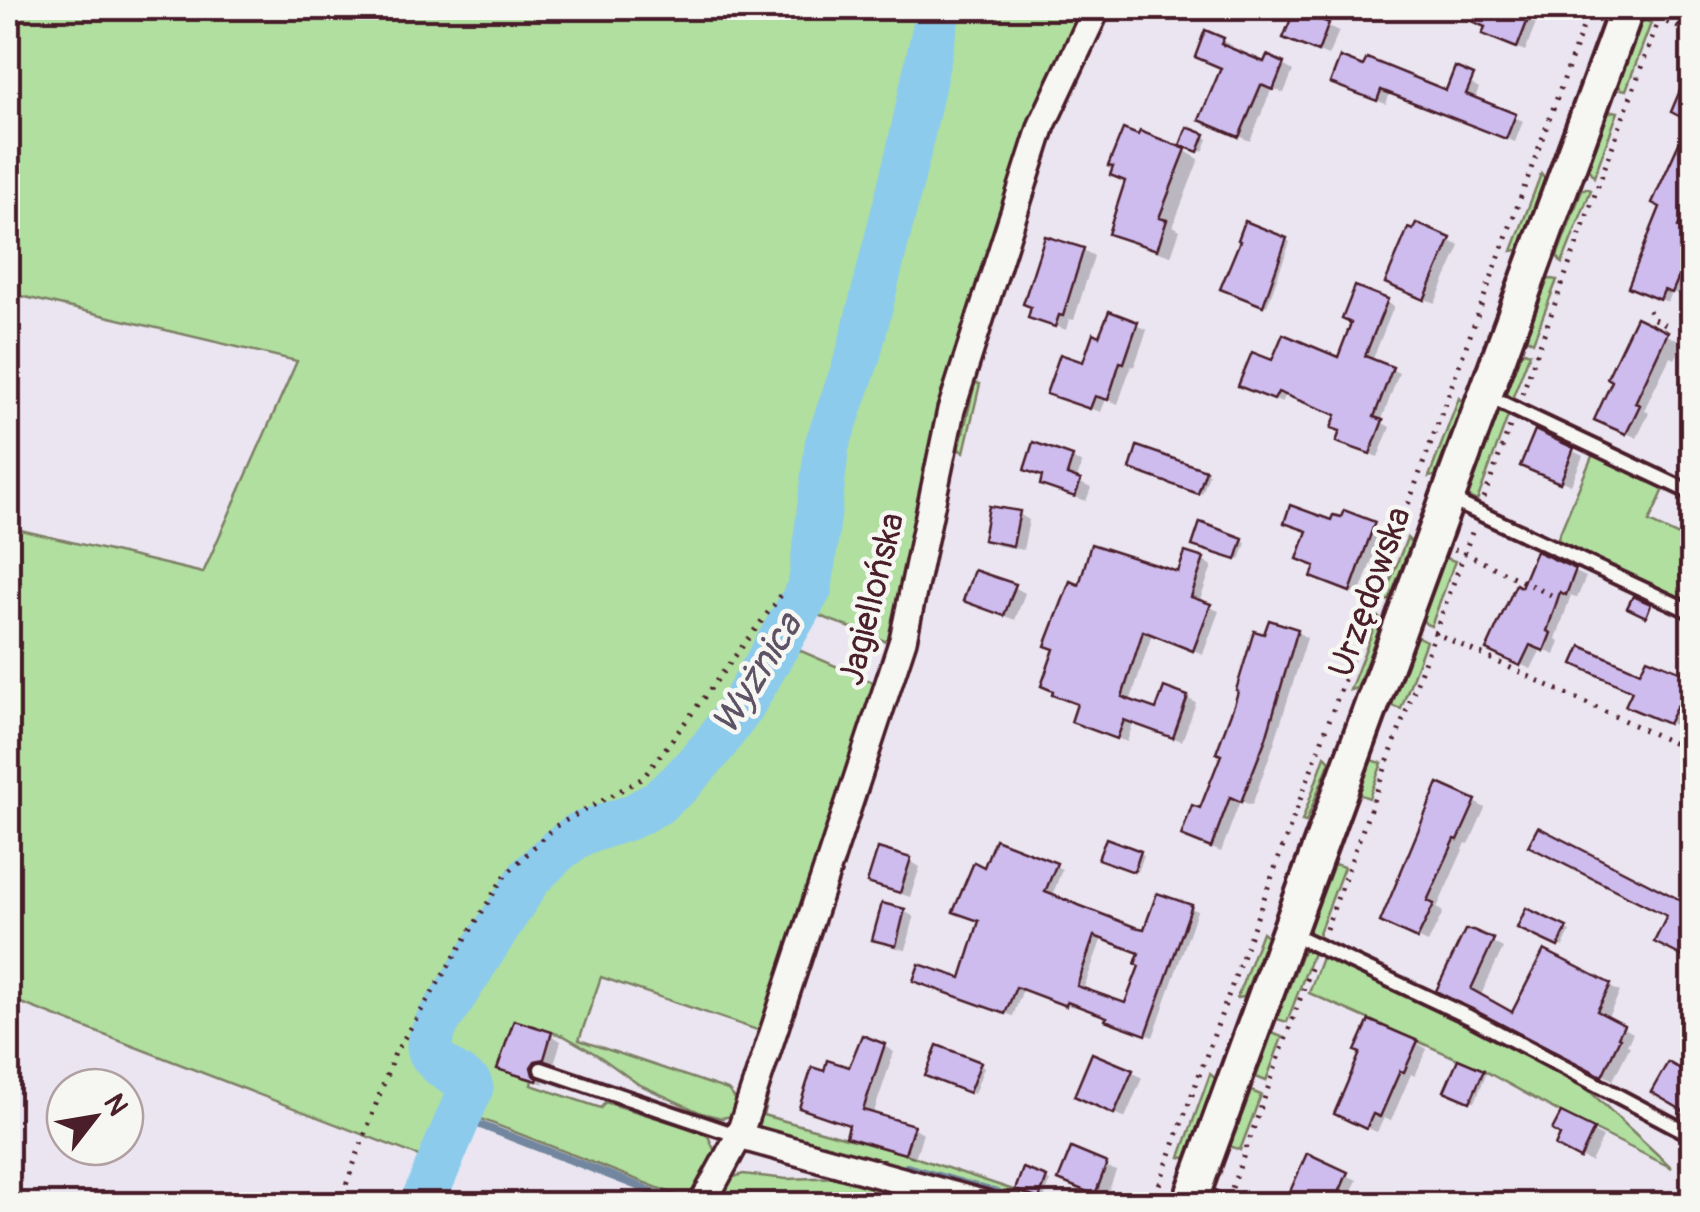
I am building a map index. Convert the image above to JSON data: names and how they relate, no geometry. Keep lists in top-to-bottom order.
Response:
{
  "streets": {
    "street": ["Urzędowska", "Jagiellońska"]
  },
  "water": ["Wyżnica"],
  "north": "top right"
}
